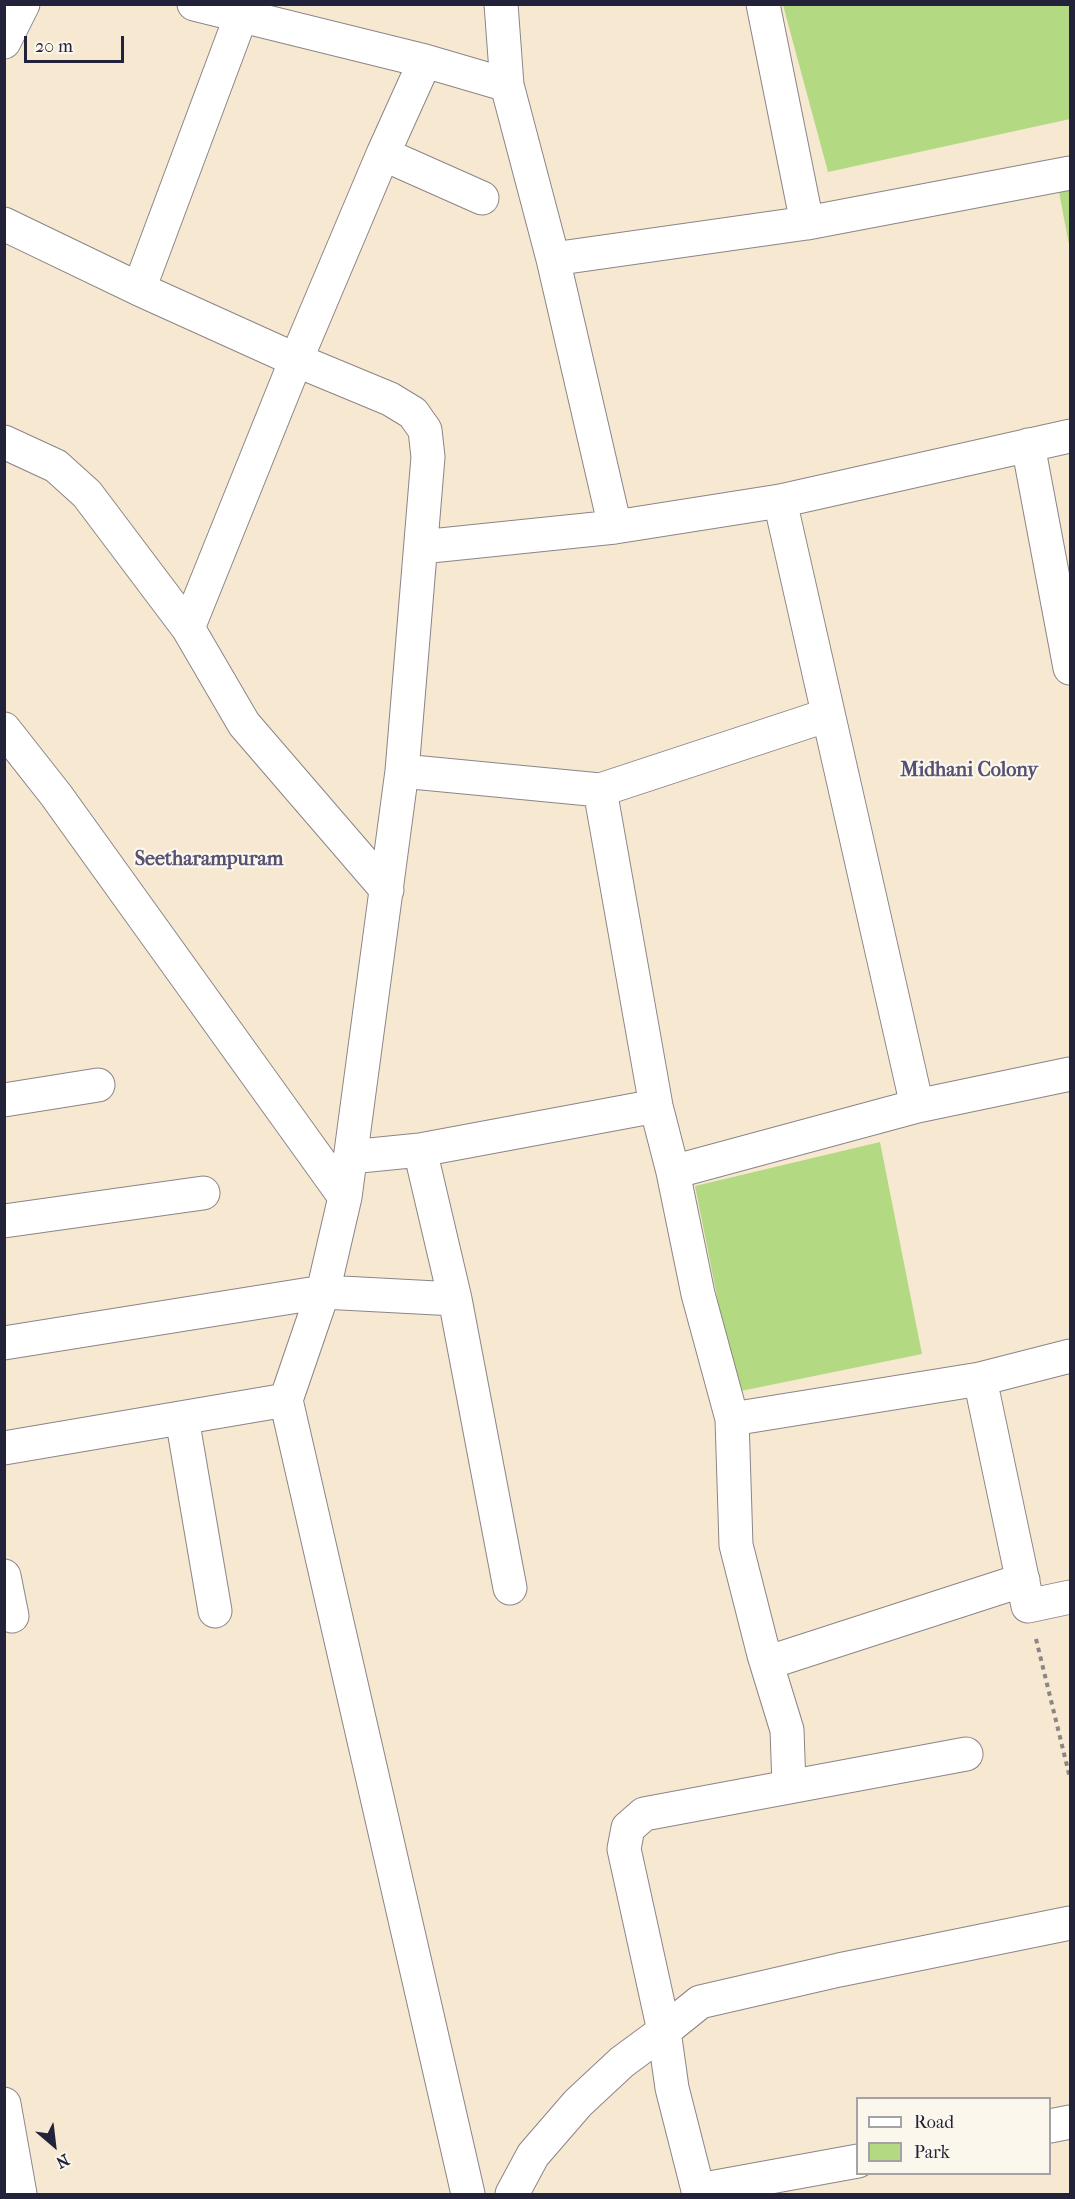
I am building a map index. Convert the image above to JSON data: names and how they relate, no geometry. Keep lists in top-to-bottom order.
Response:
{
  "districts": ["Midhani Colony", "Seetharampuram"],
  "legend": ["Road", "Park"],
  "scale_bar": "20 m",
  "north": "bottom right"
}
